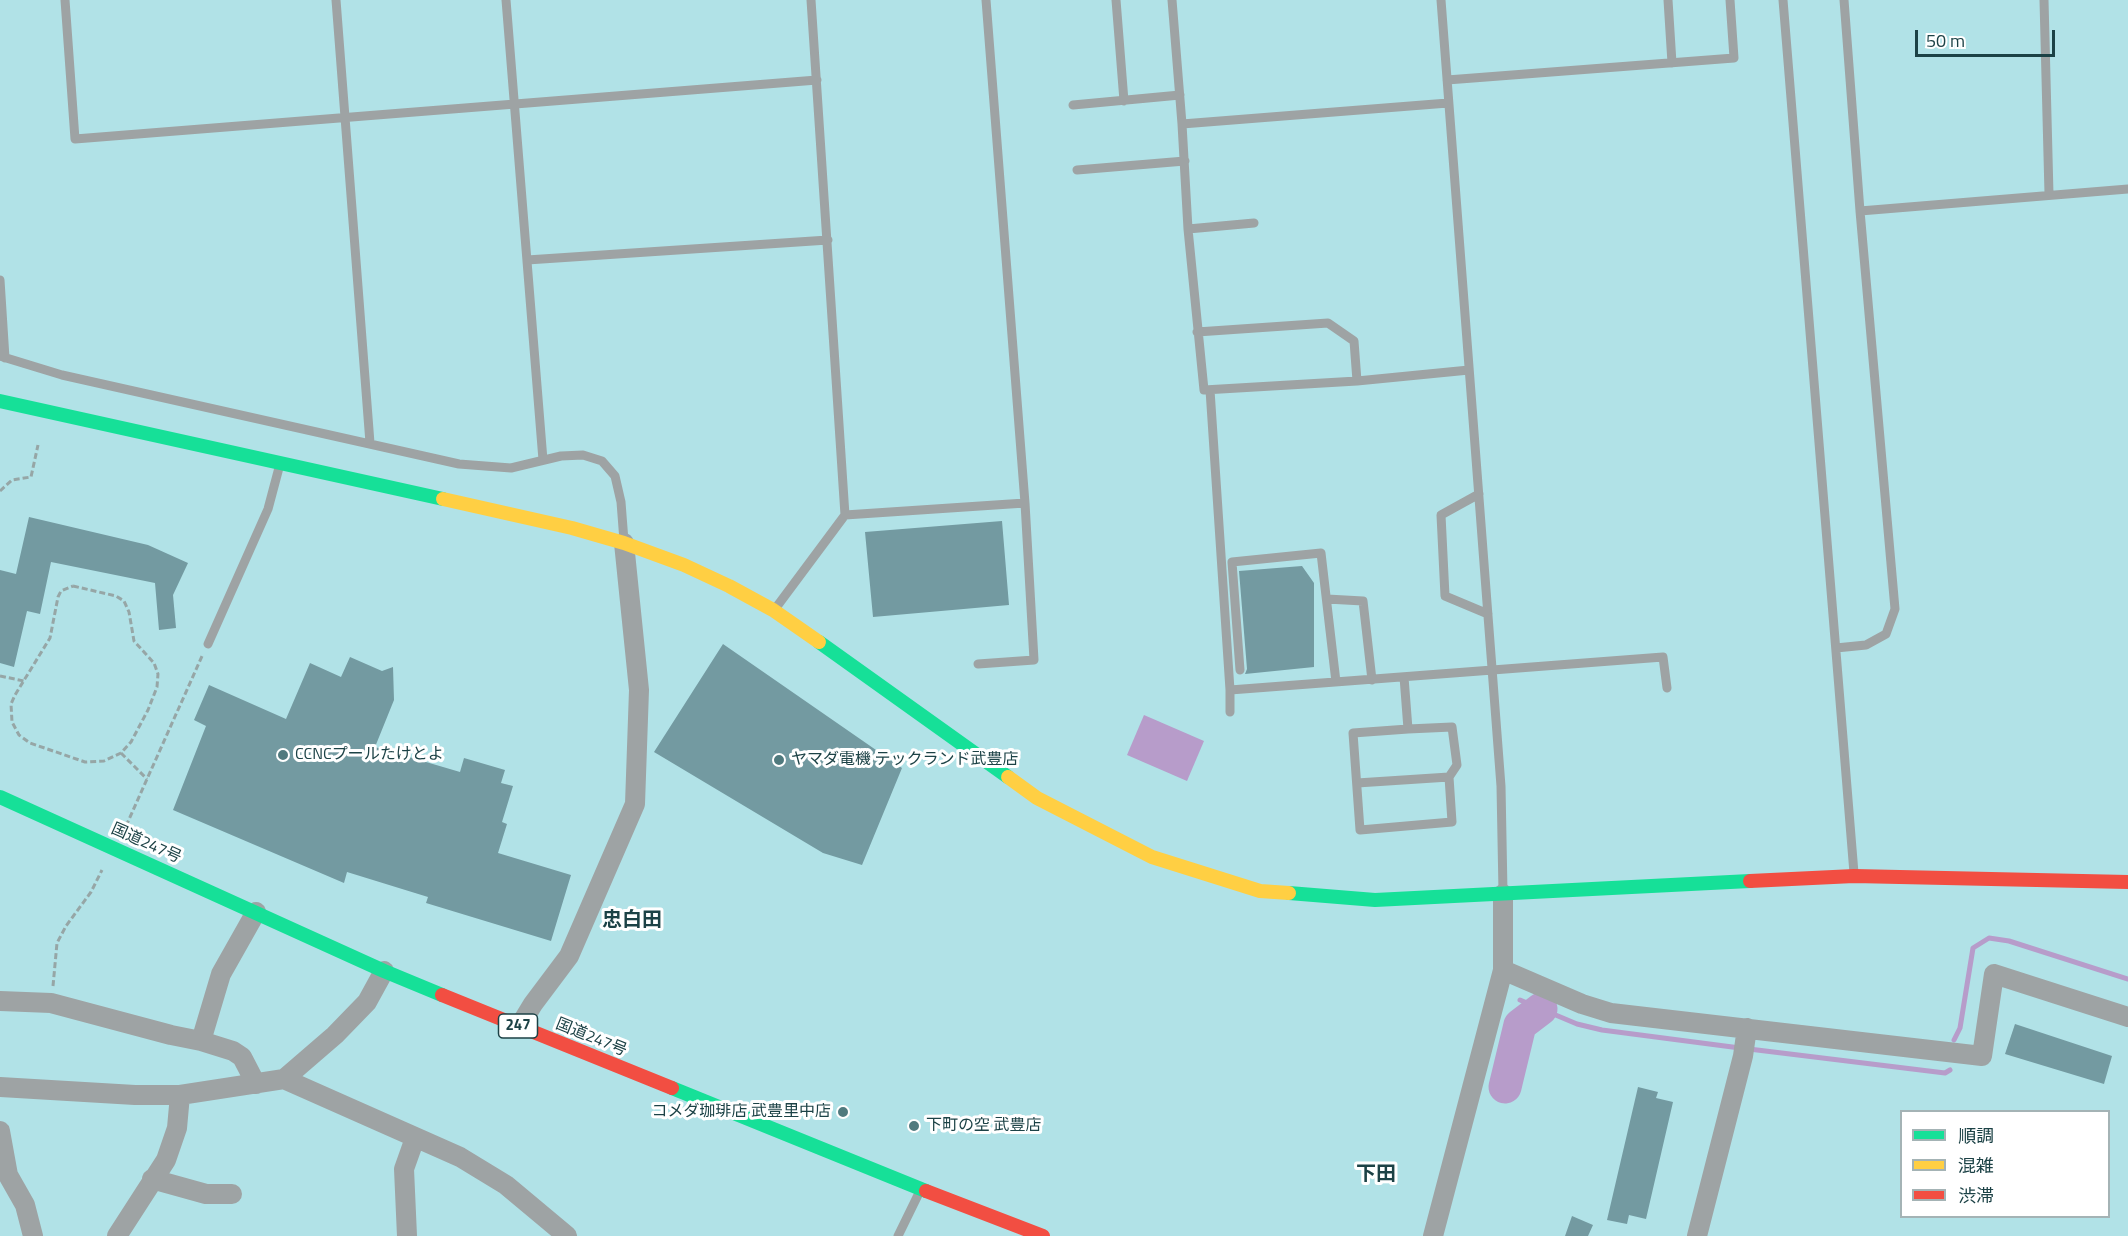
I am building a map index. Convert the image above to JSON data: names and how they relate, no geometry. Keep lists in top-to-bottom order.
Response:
{
  "streets": {
    "main road": ["国道247号", "247"]
  },
  "districts": ["忠白田", "下田"],
  "places": [
    "CCNCプールたけとよ",
    "ヤマダ電機 テックランド武豊店",
    "コメダ珈琲店 武豊里中店",
    "下町の空 武豊店"
  ],
  "legend": ["順調", "混雑", "渋滞"],
  "scale_bar": "50 m"
}
